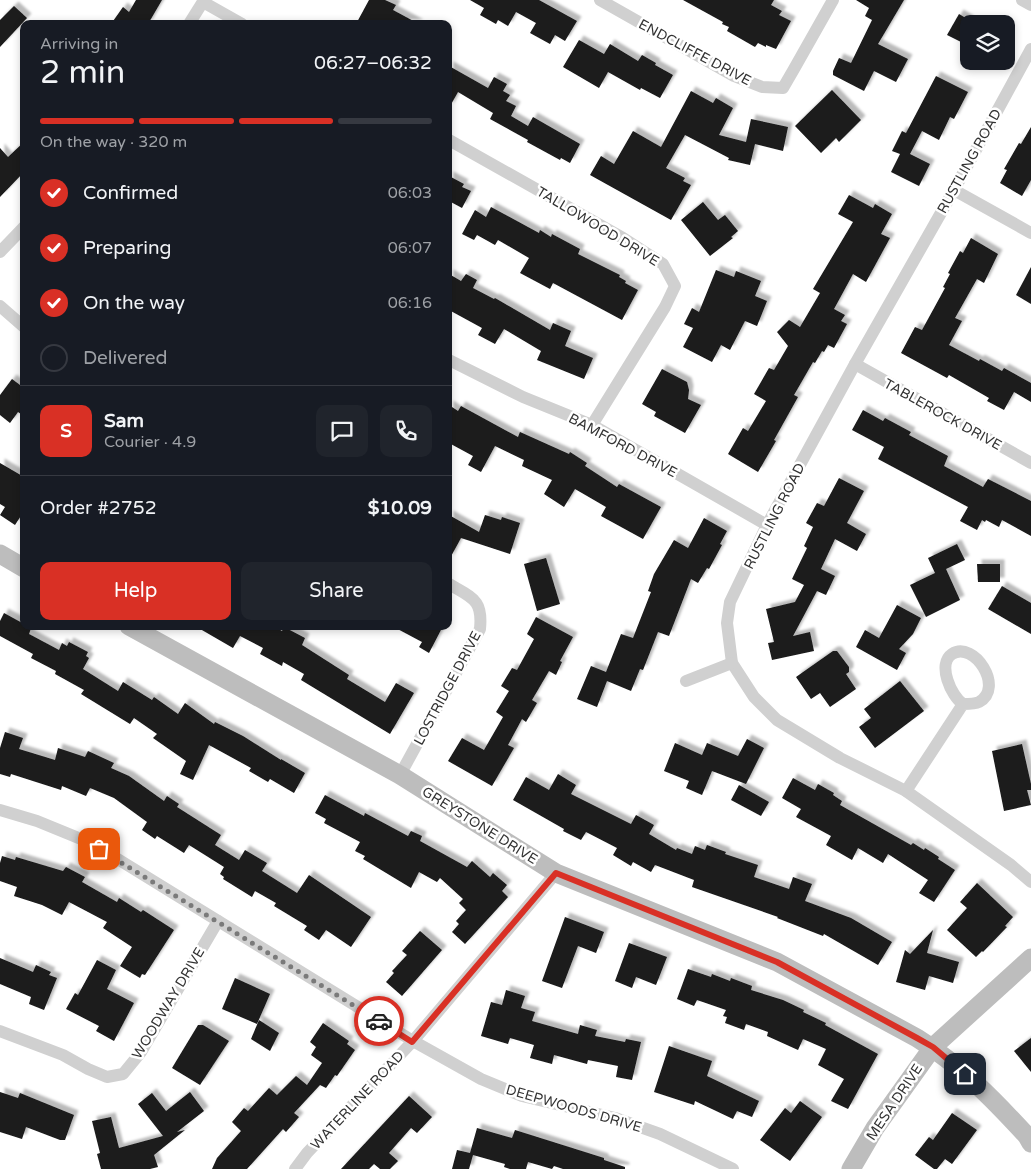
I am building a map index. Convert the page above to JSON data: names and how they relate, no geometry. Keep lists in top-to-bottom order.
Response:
{
  "streets": {
    "street": [
      "ENDCLIFFE DRIVE",
      "RUSTLING ROAD",
      "TALLOWOOD DRIVE",
      "TABLEROCK DRIVE",
      "BAMFORD DRIVE",
      "LOSTRIDGE DRIVE",
      "GREYSTONE DRIVE",
      "WOODWAY DRIVE",
      "WATERLINE ROAD",
      "MESA DRIVE",
      "DEEPWOODS DRIVE"
    ]
  },
  "crossings": [
    ["RUSTLING ROAD", "TABLEROCK DRIVE"],
    ["RUSTLING ROAD", "BAMFORD DRIVE"],
    ["TALLOWOOD DRIVE", "BAMFORD DRIVE"],
    ["LOSTRIDGE DRIVE", "GREYSTONE DRIVE"],
    ["GREYSTONE DRIVE", "WATERLINE ROAD"],
    ["GREYSTONE DRIVE", "MESA DRIVE"],
    ["WOODWAY DRIVE", "DEEPWOODS DRIVE"],
    ["WATERLINE ROAD", "DEEPWOODS DRIVE"]
  ],
  "page": {
    "heading": ["2 min", "Arriving in", "06:27–06:32"],
    "panel": [
      "Sam",
      "Courier · 4.9",
      "Order #2752",
      "$10.09"
    ],
    "bar": "On the way · 320 m",
    "list": [
      ["Confirmed", "06:03"],
      ["Preparing", "06:07"],
      ["On the way", "06:16"],
      "Delivered"
    ],
    "round": "S",
    "buttons": ["Help", "Share"]
  }
}
